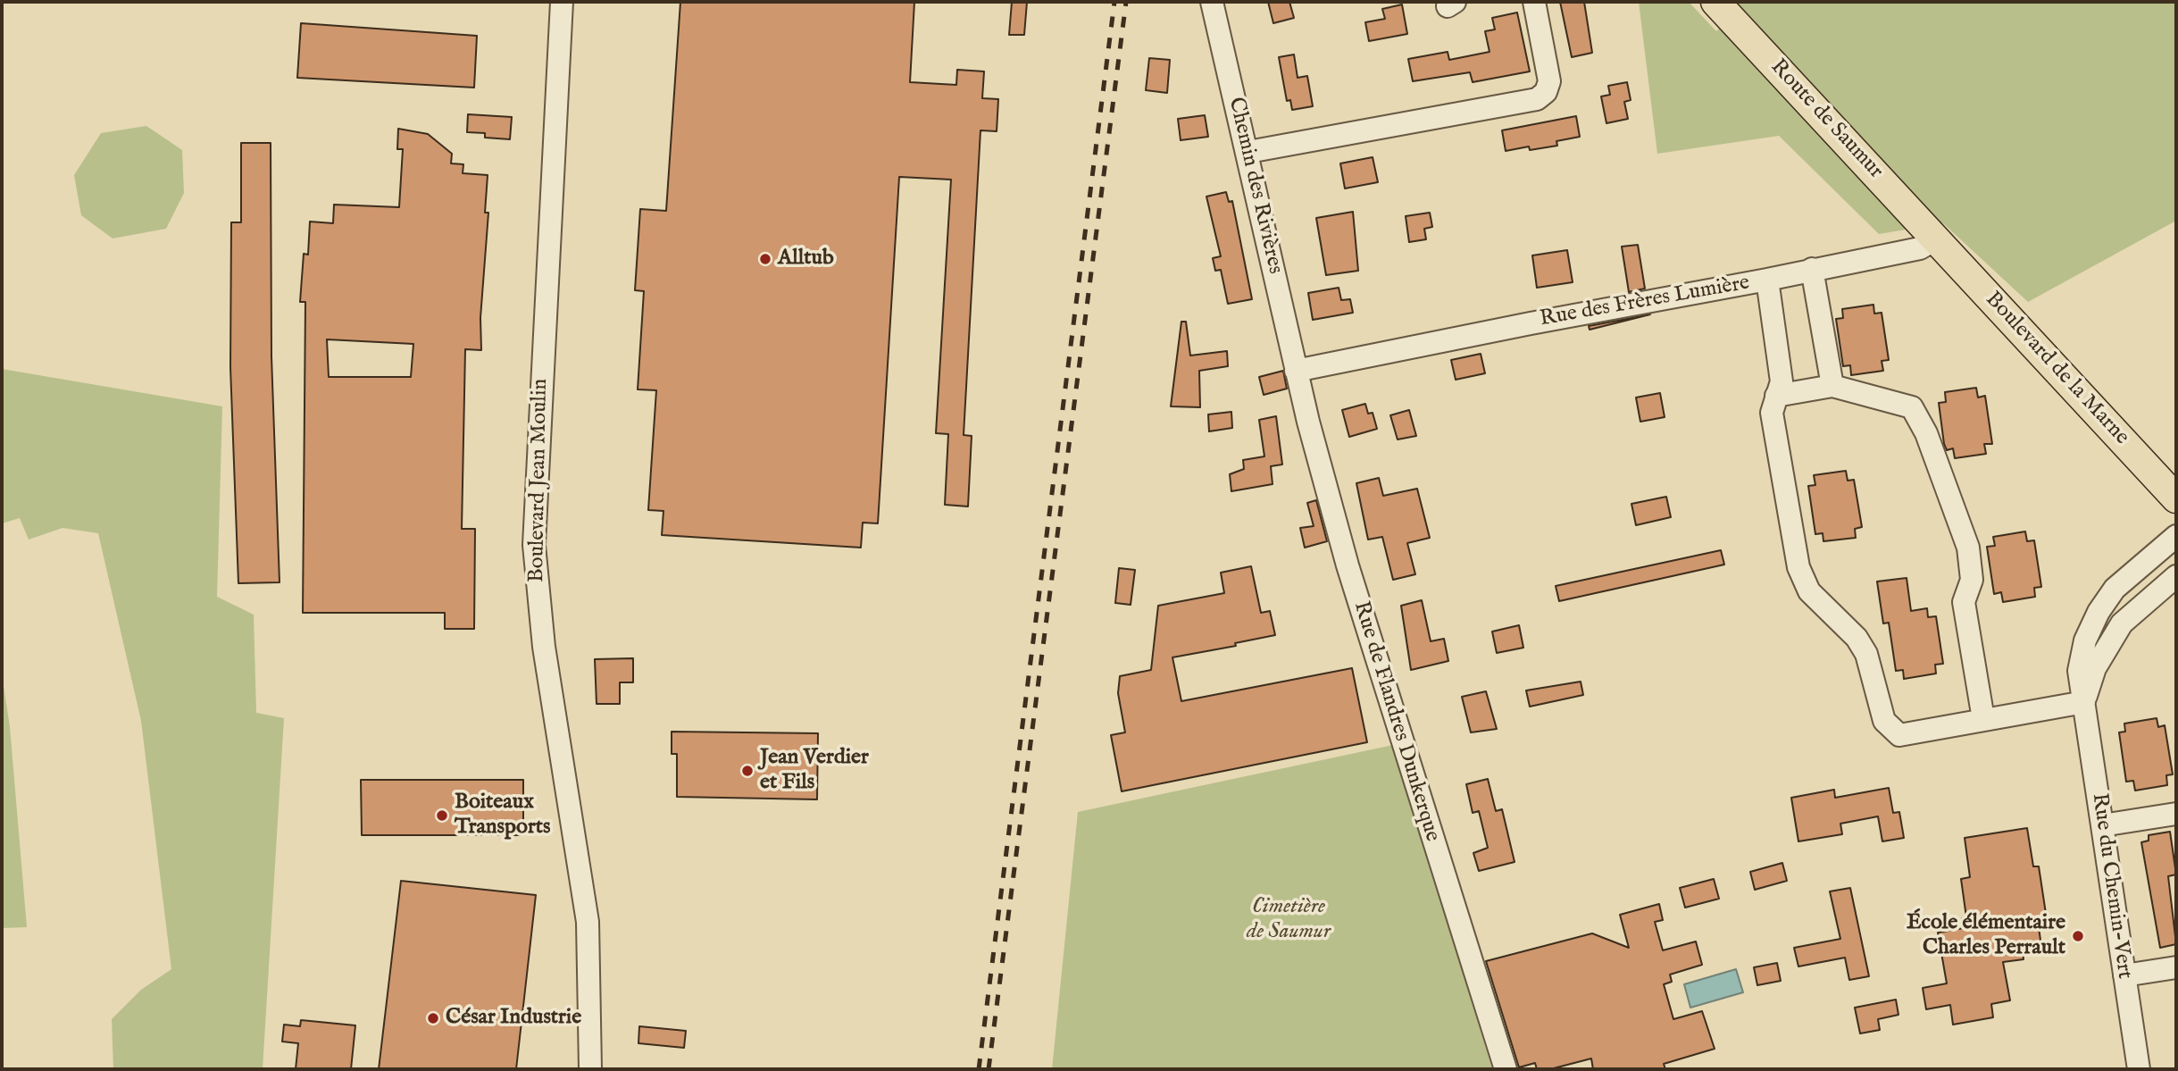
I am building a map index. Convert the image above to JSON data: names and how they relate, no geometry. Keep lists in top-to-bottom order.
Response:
{
  "streets": {
    "main road": ["Route de Saumur", "Boulevard de la Marne"],
    "street": [
      "Chemin des Rivières",
      "Rue des Frères Lumière",
      "Boulevard Jean Moulin",
      "Rue de Flandres Dunkerque",
      "Rue du Chemin-Vert"
    ]
  },
  "crossings": [
    ["Route de Saumur", "Boulevard de la Marne"],
    ["Chemin des Rivières", "Rue des Frères Lumière"],
    ["Chemin des Rivières", "Rue de Flandres Dunkerque"],
    ["Rue des Frères Lumière", "Rue de Flandres Dunkerque"],
    ["Rue des Frères Lumière", "Rue du Chemin-Vert"]
  ],
  "parks": ["Cimetière de Saumur"],
  "places": [
    "Alltub",
    "Jean Verdier et Fils",
    "Boiteaux Transports",
    "École élémentaire Charles Perrault",
    "César Industrie"
  ]
}
